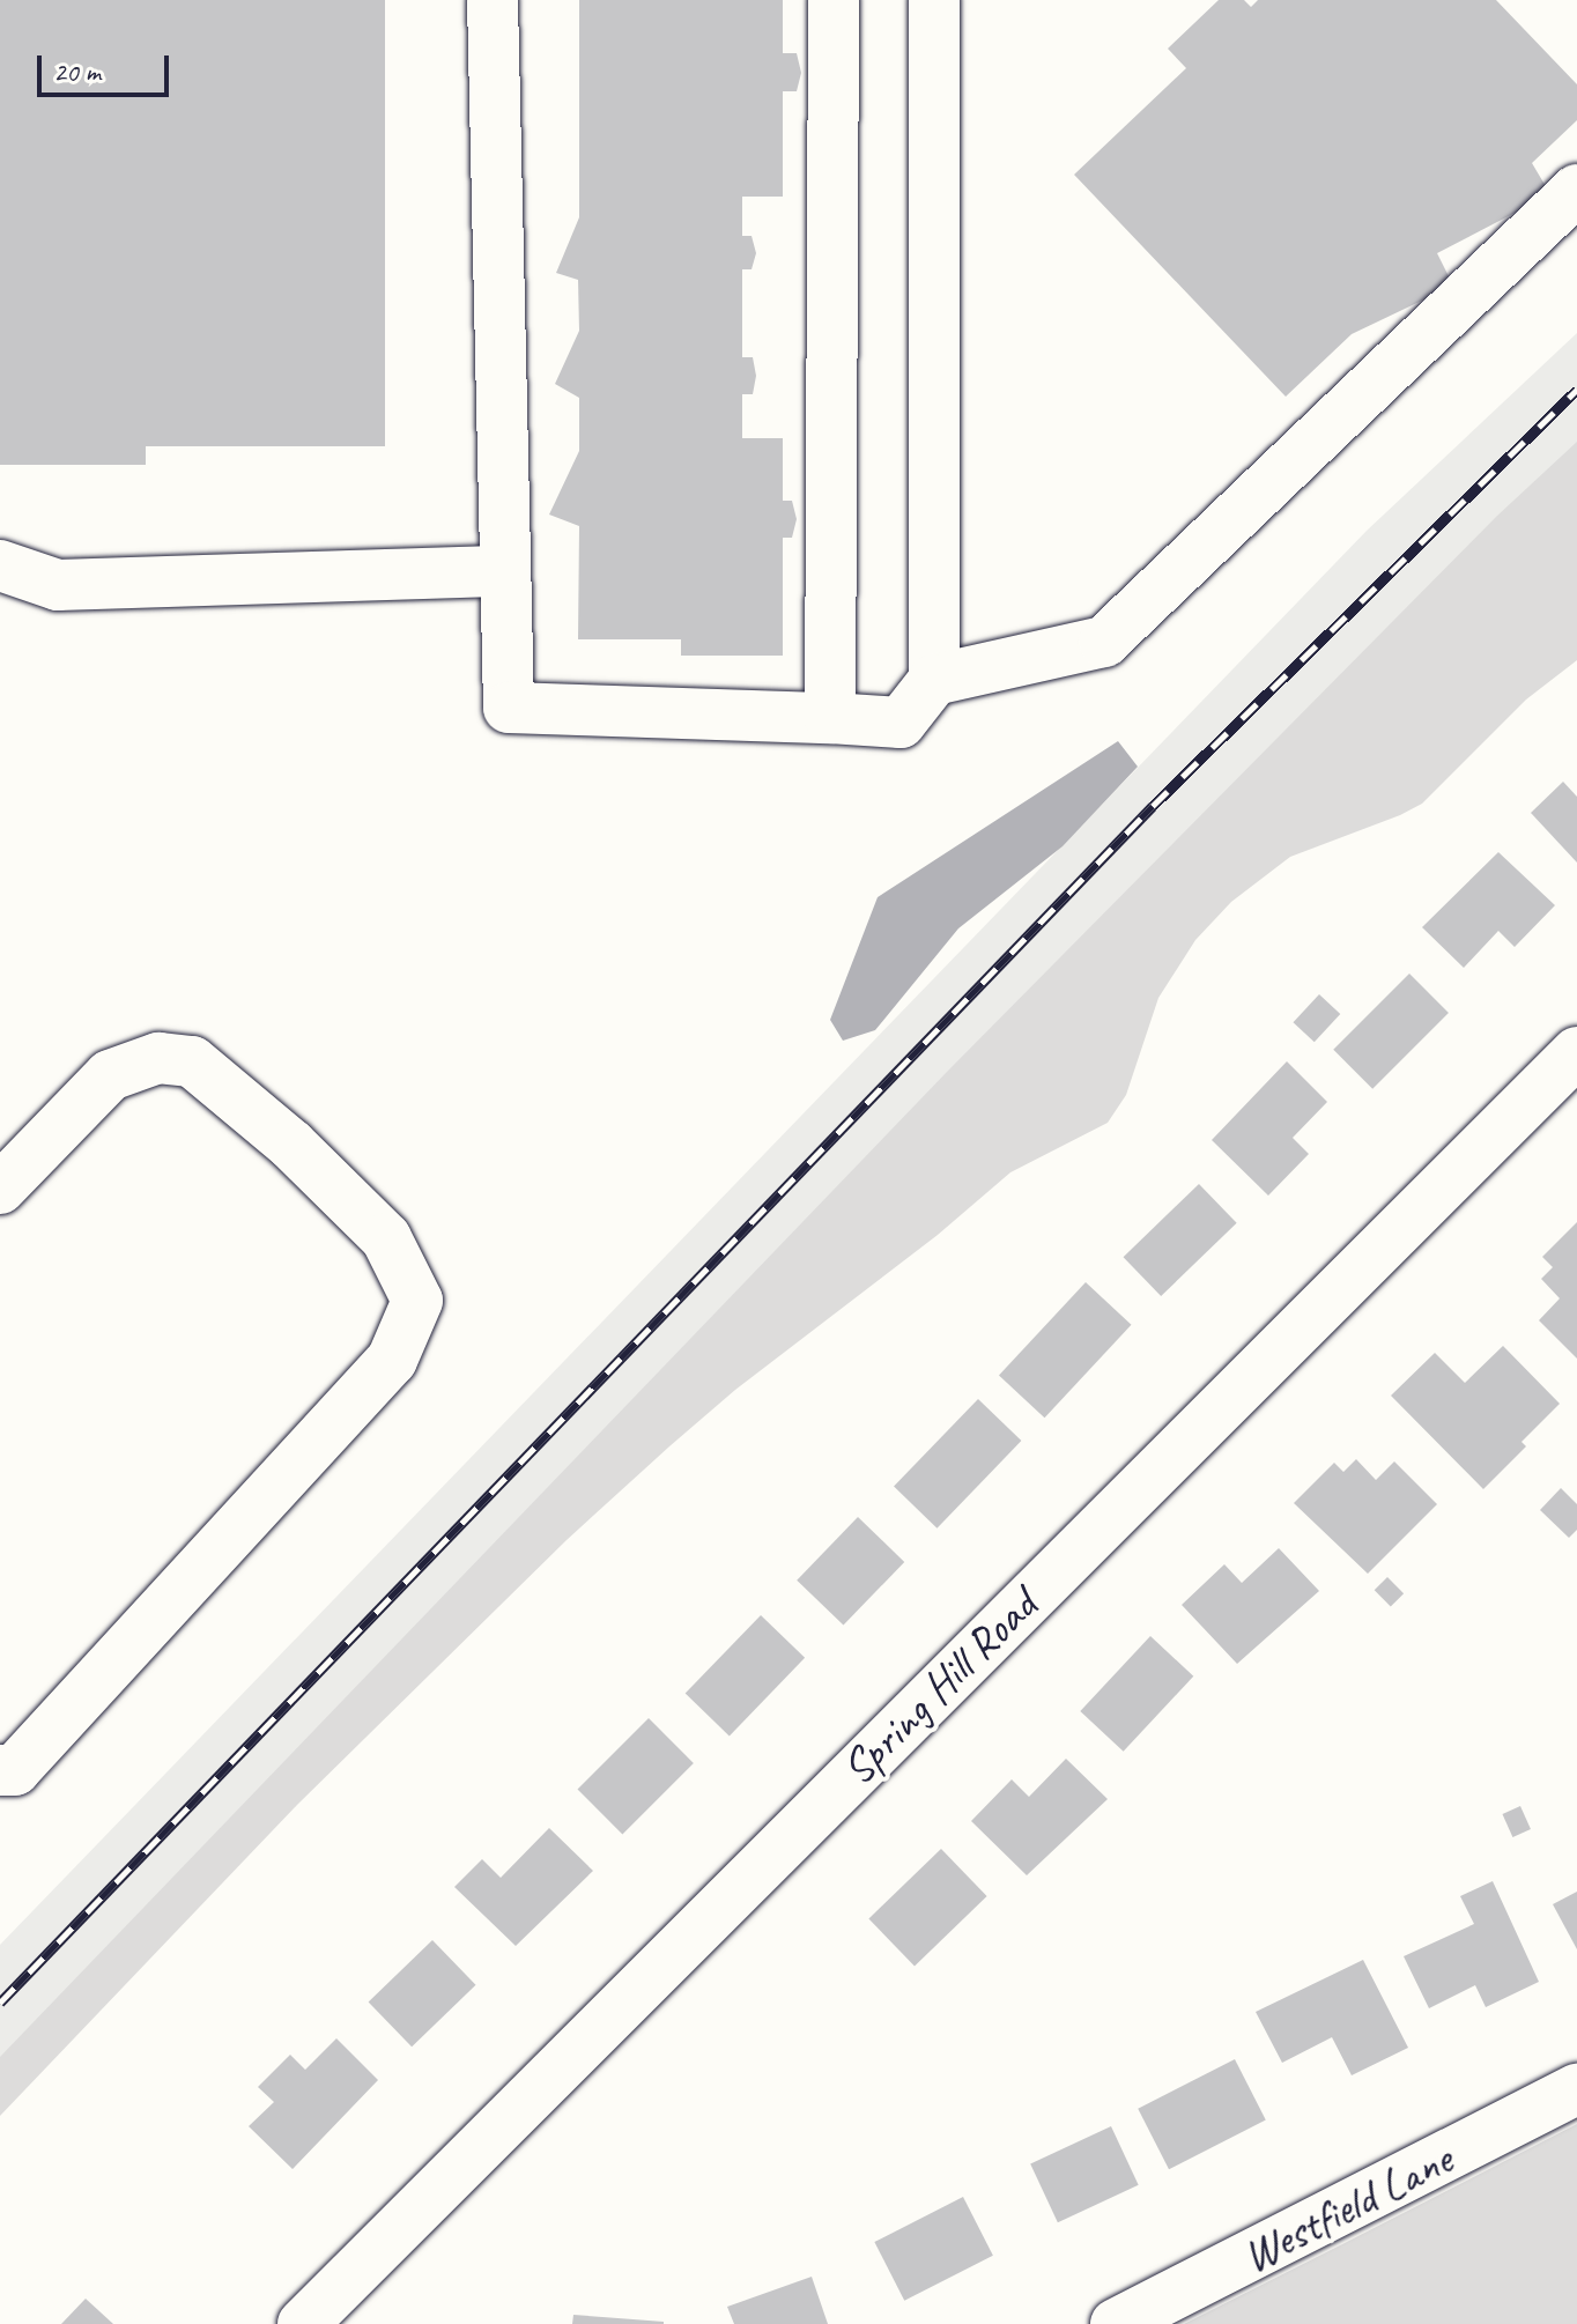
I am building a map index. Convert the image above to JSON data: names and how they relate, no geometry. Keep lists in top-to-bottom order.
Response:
{
  "streets": {
    "street": ["Spring Hill Road", "Westfield Lane"]
  },
  "scale_bar": "20 m"
}
